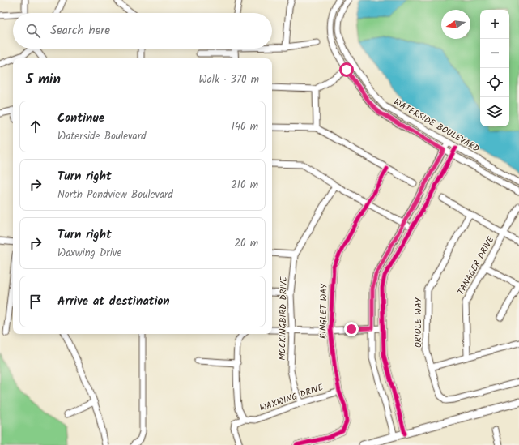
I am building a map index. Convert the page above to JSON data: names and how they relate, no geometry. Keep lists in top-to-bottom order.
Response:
{
  "streets": {
    "street": [
      "WATERSIDE BOULEVARD",
      "TANAGER DRIVE",
      "KINGLET WAY",
      "MOCKINGBIRD DRIVE",
      "ORIOLE WAY",
      "WAXWING DRIVE"
    ]
  },
  "crossings": [
    ["KINGLET WAY", "WAXWING DRIVE"],
    ["MOCKINGBIRD DRIVE", "WAXWING DRIVE"]
  ],
  "north": "left",
  "page": {
    "map_buttons": ["+", "−"],
    "search": "Search here",
    "heading": ["5 min", "Walk · 370 m"],
    "list": [
      ["Continue", "Waterside Boulevard", "140 m"],
      ["Turn right", "North Pondview Boulevard", "210 m"],
      ["Turn right", "Waxwing Drive", "20 m"],
      "Arrive at destination"
    ]
  }
}
